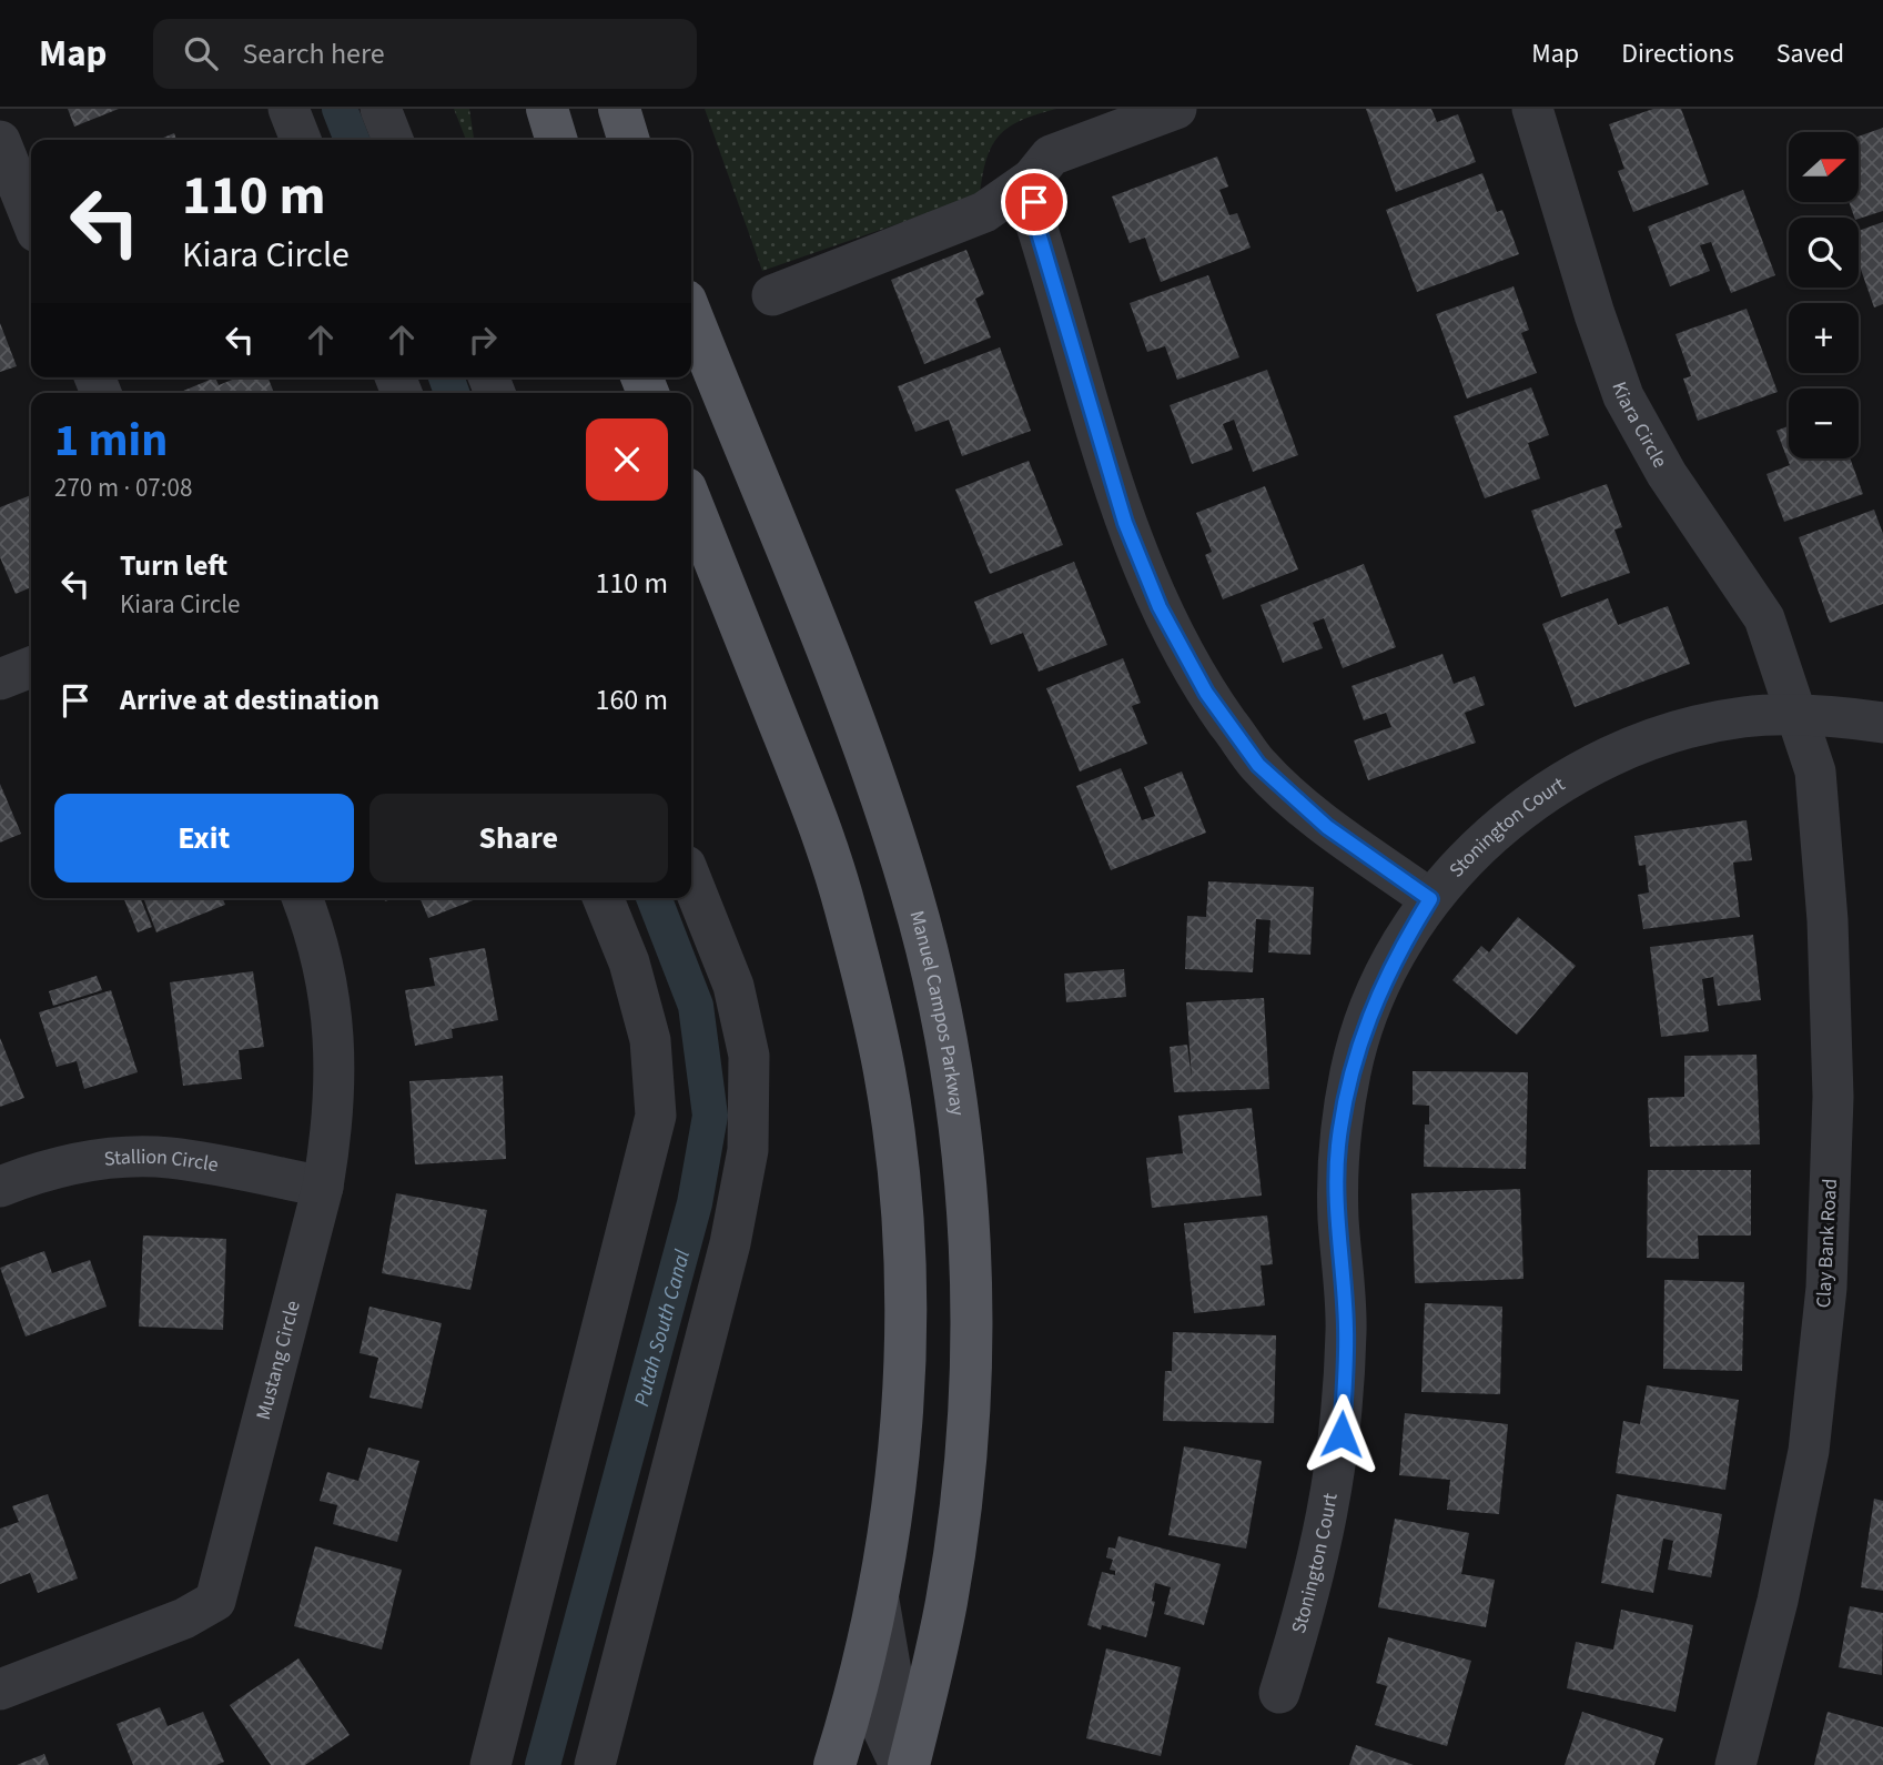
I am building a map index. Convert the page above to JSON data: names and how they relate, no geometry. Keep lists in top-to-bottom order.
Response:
{
  "streets": {
    "main road": ["Manuel Campos Parkway"],
    "street": [
      "Kiara Circle",
      "Stonington Court",
      "Stallion Circle",
      "Clay Bank Road",
      "Mustang Circle"
    ]
  },
  "crossings": [
    ["Kiara Circle", "Stonington Court"],
    ["Kiara Circle", "Clay Bank Road"],
    ["Stonington Court", "Clay Bank Road"],
    ["Stallion Circle", "Mustang Circle"]
  ],
  "water": ["Putah South Canal"],
  "north": "right",
  "page": {
    "header": "Map",
    "search": "Search here",
    "nav": ["Map", "Directions", "Saved"],
    "map_buttons": ["+", "−"],
    "turn": ["110 m", "Kiara Circle"],
    "heading": ["1 min", "270 m · 07:08"],
    "list": [
      {
        "name": "Turn left",
        "note": "Kiara Circle",
        "value": "110 m"
      },
      {
        "name": "Arrive at destination",
        "value": "160 m"
      }
    ],
    "buttons": ["Exit", "Share"]
  }
}
